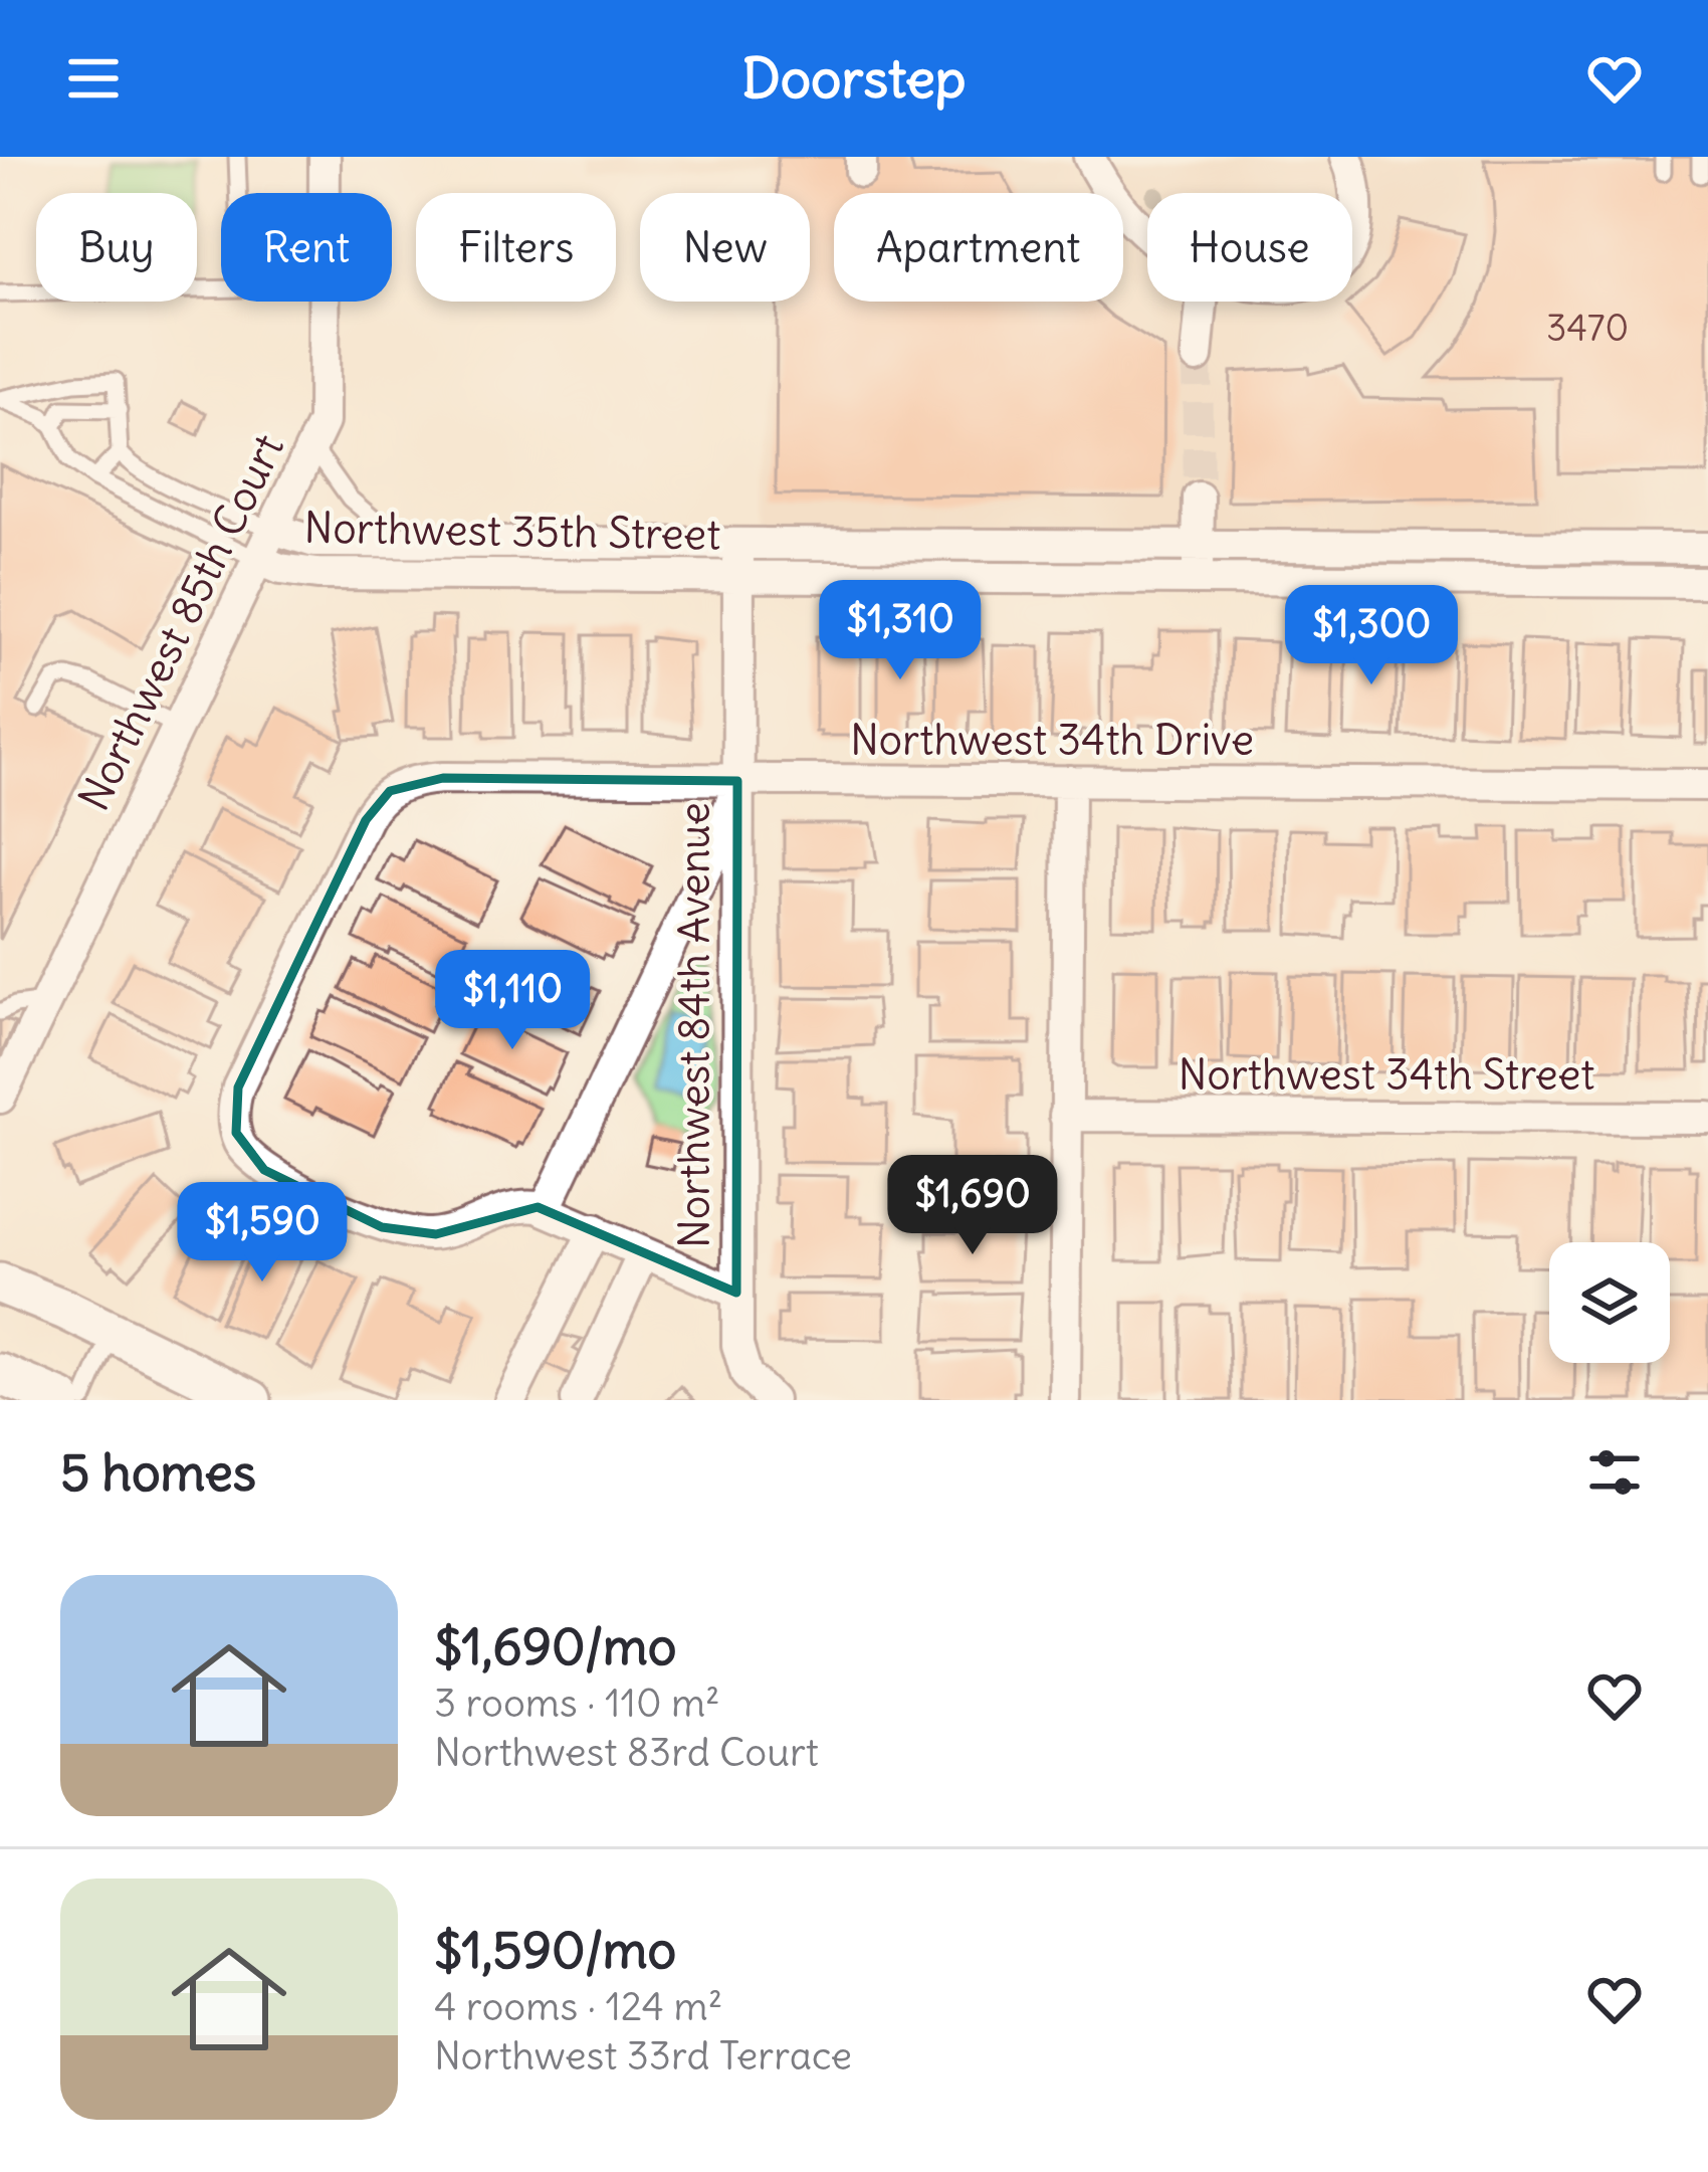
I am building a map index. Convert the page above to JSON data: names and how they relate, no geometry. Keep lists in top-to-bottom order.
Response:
{
  "streets": {
    "street": [
      "Northwest 35th Street",
      "Northwest 85th Court",
      "Northwest 34th Drive",
      "Northwest 84th Avenue",
      "Northwest 34th Street"
    ]
  },
  "crossings": [
    ["Northwest 35th Street", "Northwest 85th Court"],
    ["Northwest 34th Drive", "Northwest 84th Avenue"]
  ],
  "house_numbers": ["3470"],
  "page": {
    "header": "Doorstep",
    "chip": [
      "Buy",
      "Rent",
      "Filters",
      "New",
      "Apartment",
      "House"
    ],
    "price": [
      "$1,310",
      "$1,300",
      "$1,110",
      "$1,690",
      "$1,590"
    ],
    "heading": "5 homes",
    "list": [
      {
        "name": "$1,690/mo",
        "note": "3 rooms · 110 m² · Northwest 83rd Court"
      },
      {
        "name": "$1,590/mo",
        "note": "4 rooms · 124 m² · Northwest 33rd Terrace"
      }
    ]
  }
}
